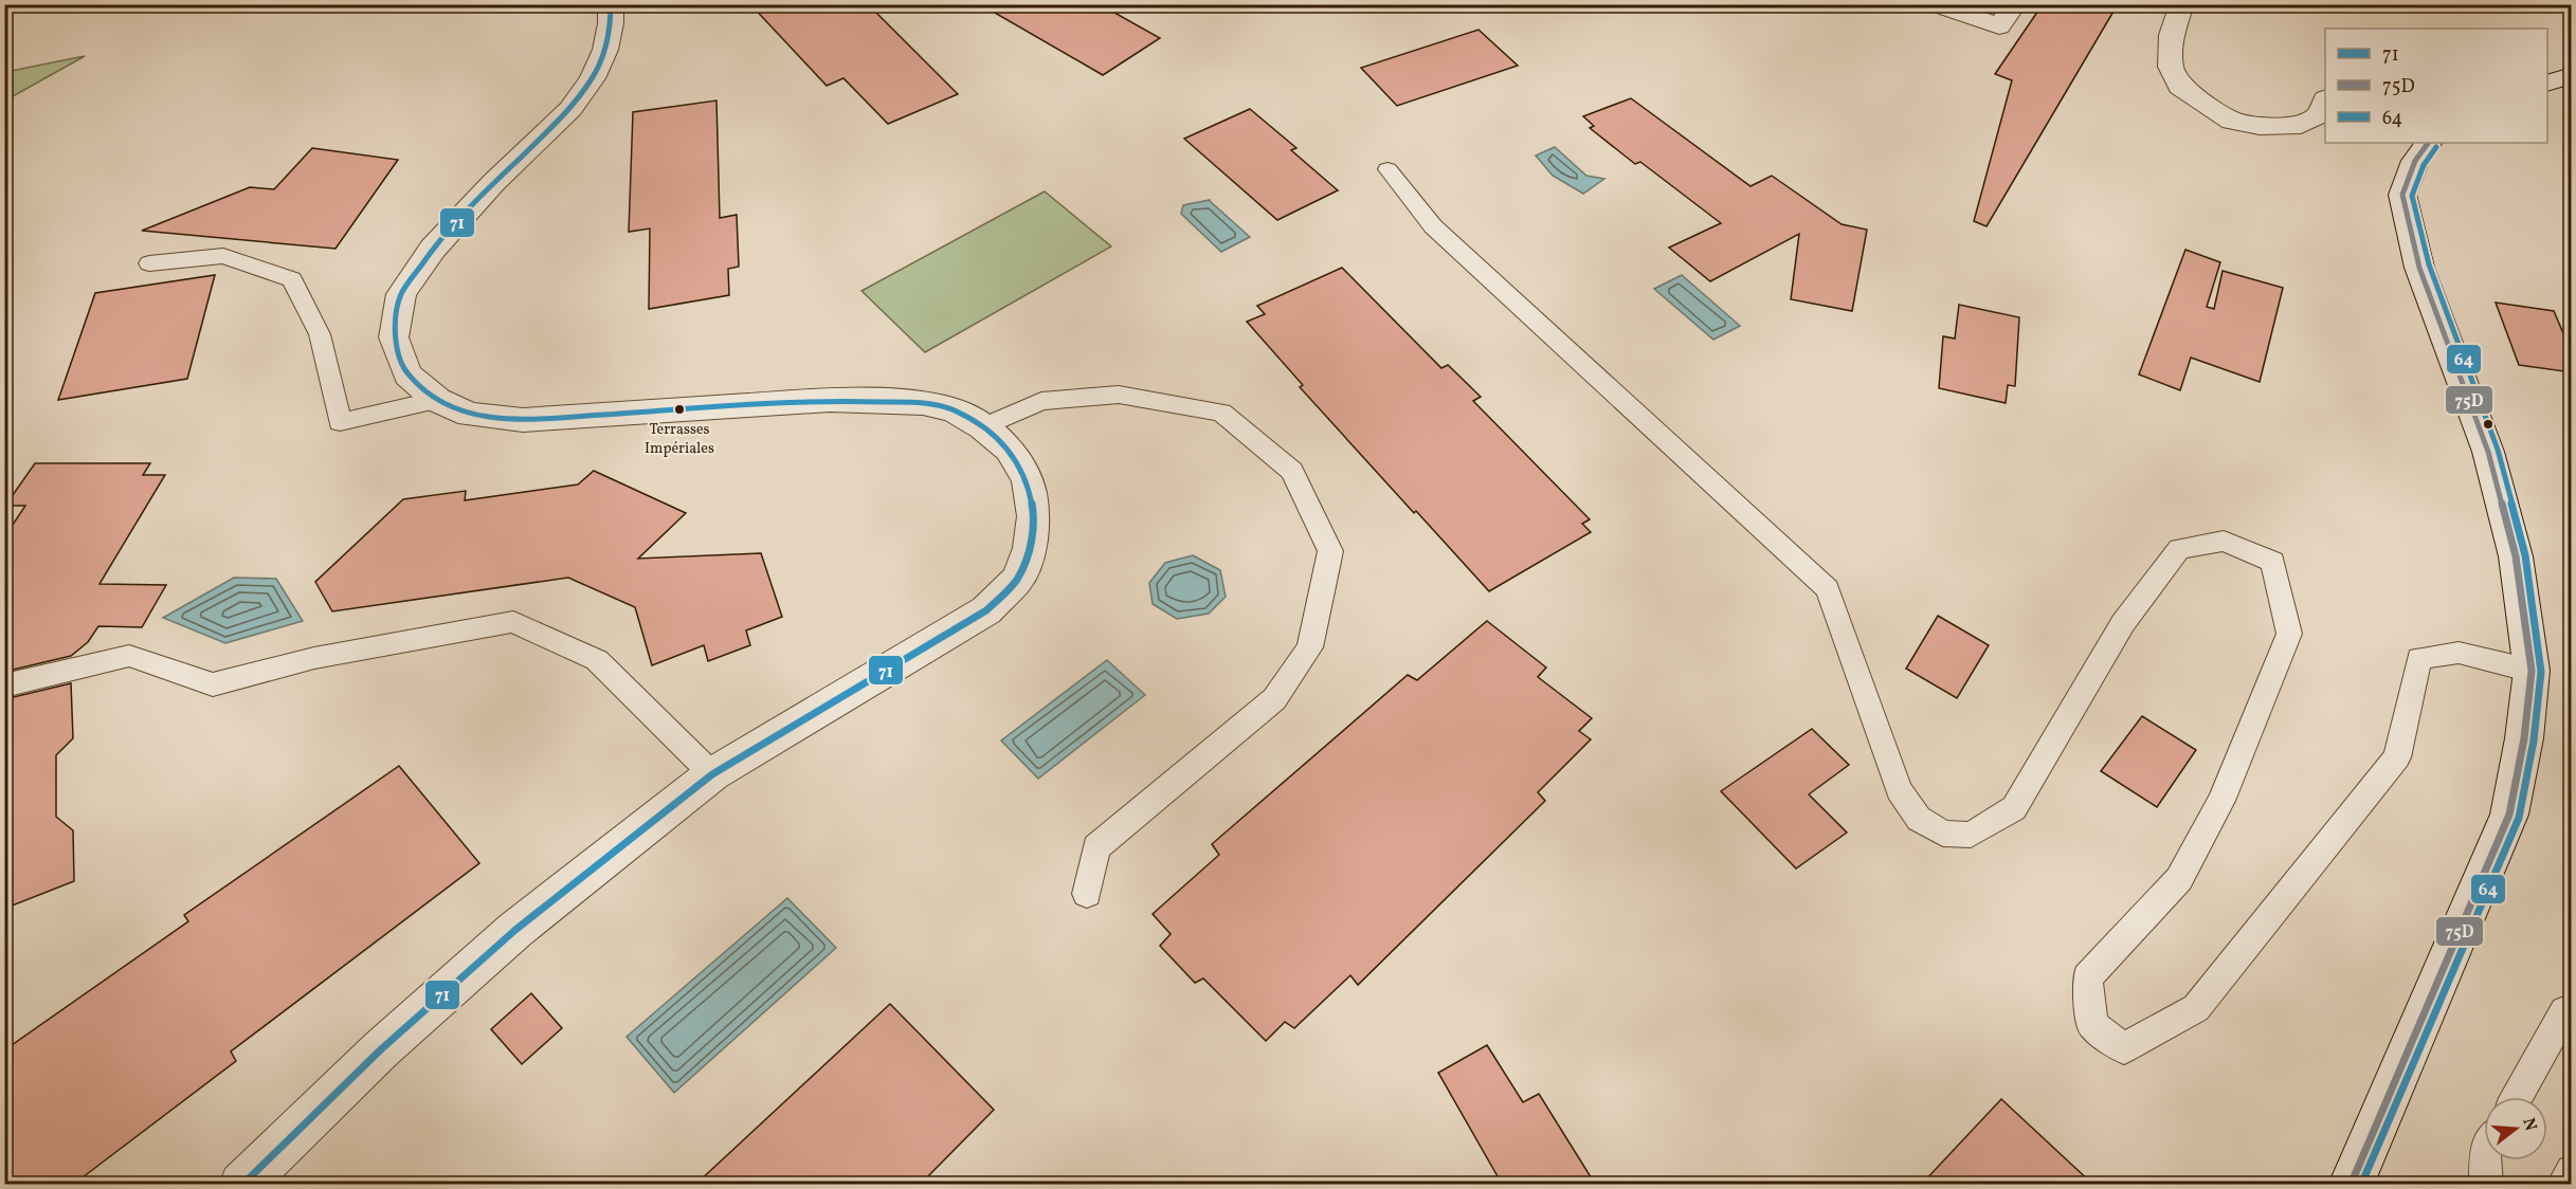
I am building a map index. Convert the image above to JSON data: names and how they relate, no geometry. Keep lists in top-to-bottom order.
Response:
{
  "places": ["Terrasses Impériales"],
  "lines": ["transit line 71", "transit line 75D", "transit line 64"],
  "legend": ["71", "75D", "64"],
  "north": "right"
}
